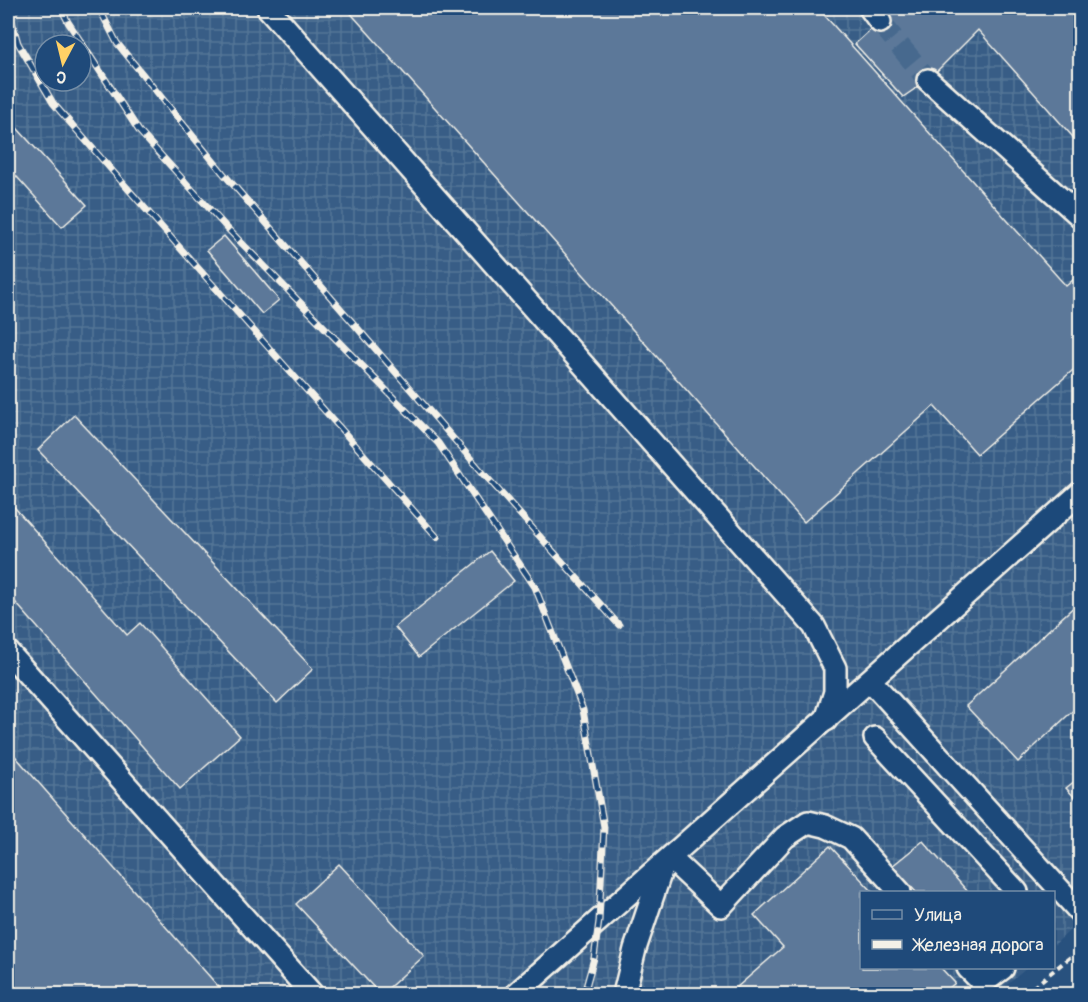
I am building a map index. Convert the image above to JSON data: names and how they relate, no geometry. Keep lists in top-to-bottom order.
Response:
{
  "legend": ["Улица", "Железная дорога"],
  "north": "bottom"
}
